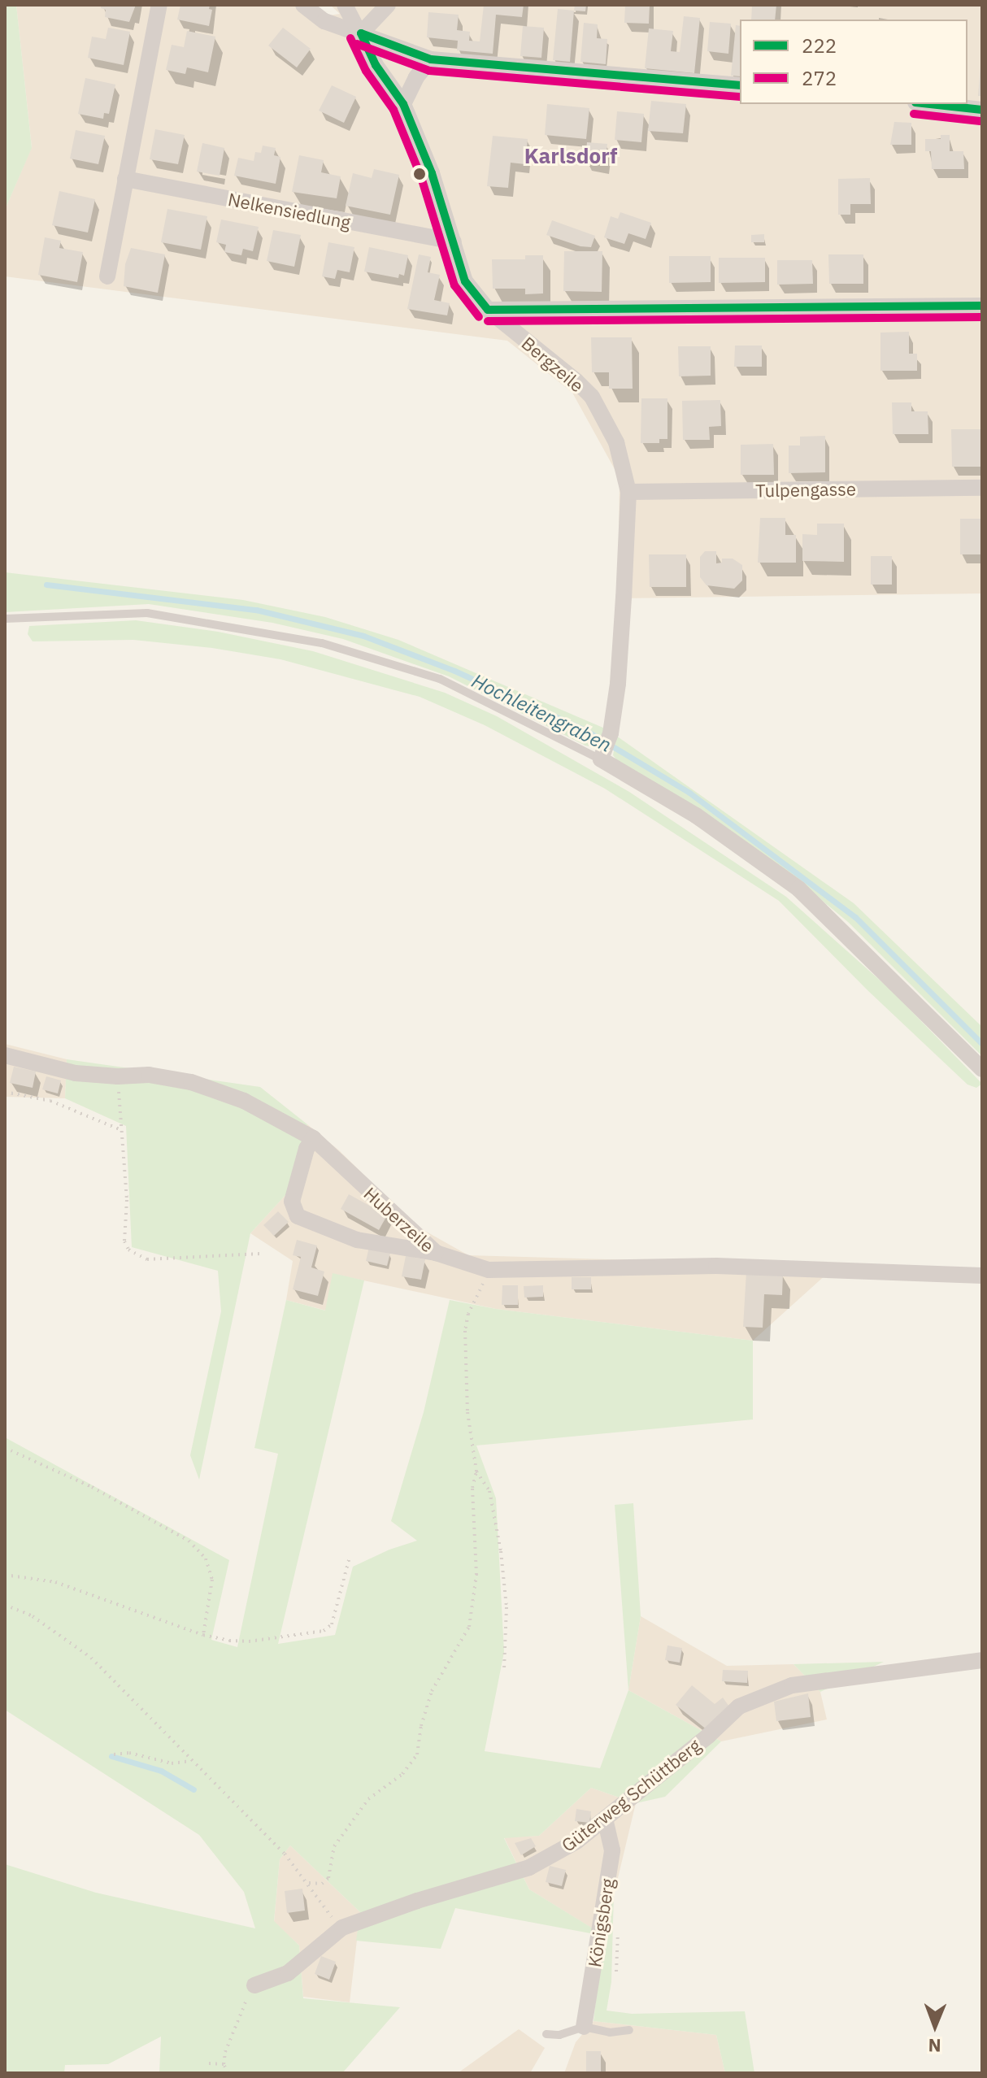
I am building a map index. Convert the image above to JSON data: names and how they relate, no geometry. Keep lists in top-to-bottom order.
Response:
{
  "streets": {
    "street": [
      "Nelkensiedlung",
      "Bergzeile",
      "Tulpengasse",
      "Huberzeile",
      "Güterweg Schüttberg",
      "Königsberg"
    ]
  },
  "crossings": [
    ["Nelkensiedlung", "Bergzeile"],
    ["Bergzeile", "Tulpengasse"],
    ["Güterweg Schüttberg", "Königsberg"]
  ],
  "districts": ["Karlsdorf"],
  "water": ["Hochleitengraben"],
  "lines": ["transit line 222", "transit line 272"],
  "legend": ["222", "272"],
  "north": "bottom"
}
